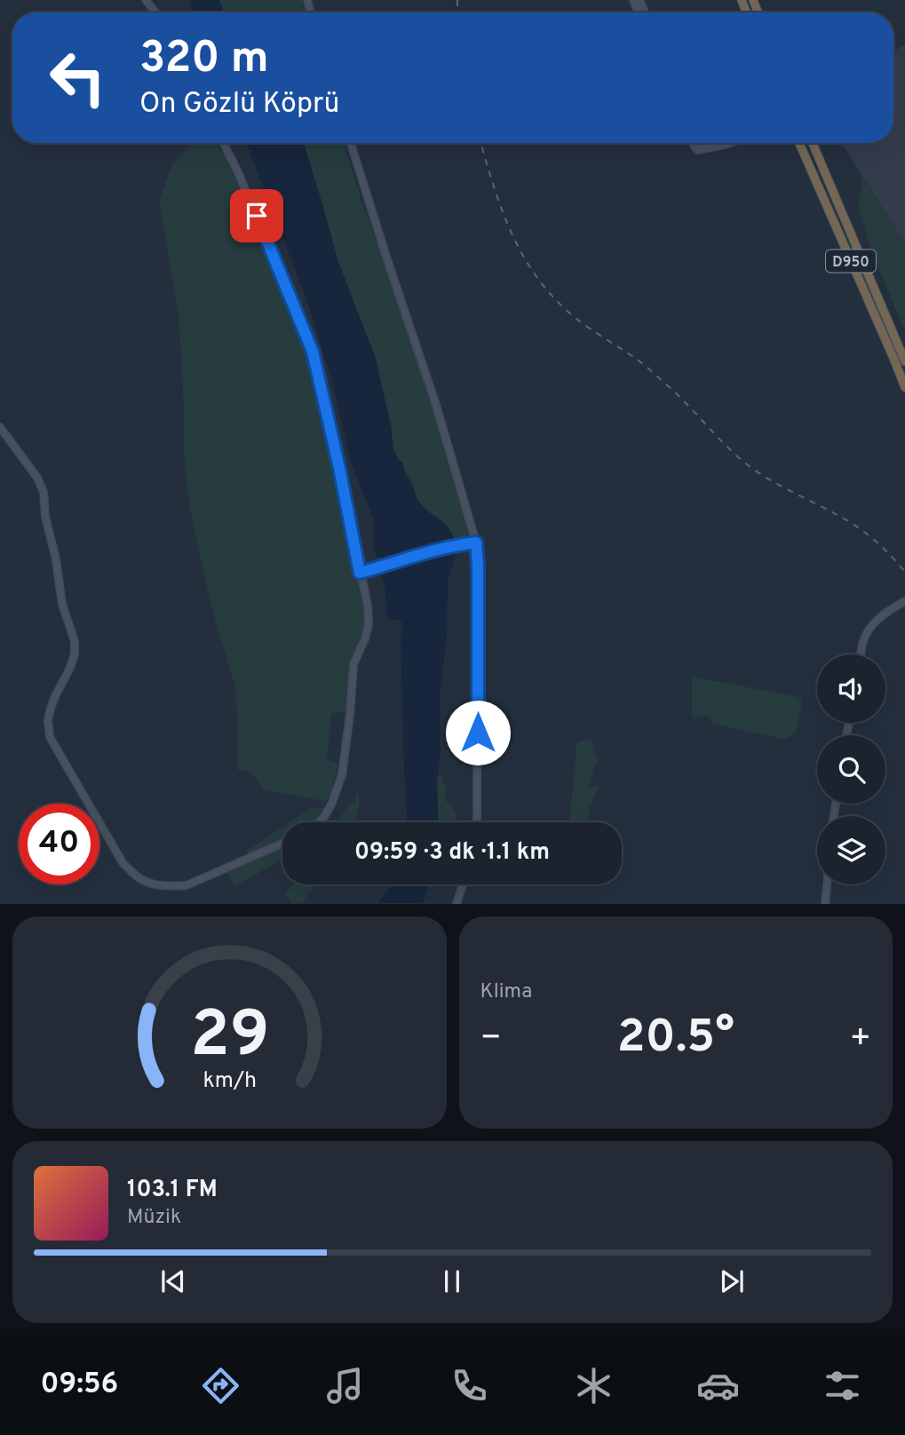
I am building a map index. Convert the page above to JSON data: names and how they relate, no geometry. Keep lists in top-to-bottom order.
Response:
{
  "streets": {
    "highway": ["D950"]
  },
  "page": {
    "turn": ["320 m", "On Gözlü Köprü"],
    "limit": "40",
    "trip": "09:59 · 3 dk · 1.1 km",
    "tile": "Klima",
    "heat": ["−", "20.5°", "+"],
    "song": ["103.1 FM", "Müzik"],
    "tabs": "09:56",
    "gauge": ["29", "km/h"]
  }
}
